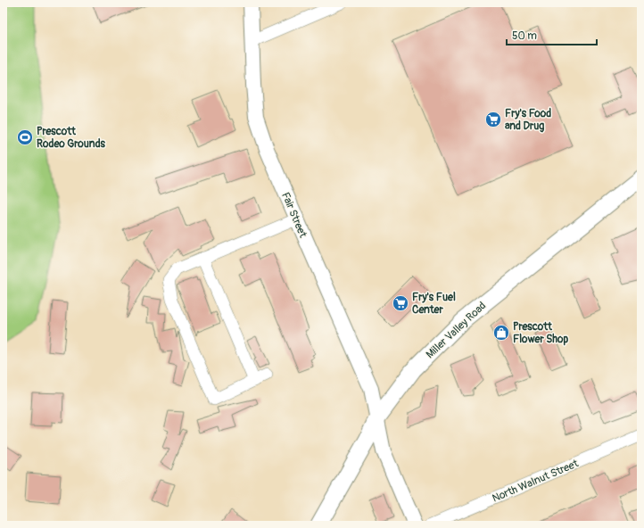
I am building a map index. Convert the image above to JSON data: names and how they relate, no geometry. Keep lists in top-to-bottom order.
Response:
{
  "streets": {
    "main road": ["Miller Valley Road"],
    "street": ["Fair Street", "North Walnut Street"]
  },
  "crossings": [
    ["Fair Street", "Miller Valley Road"]
  ],
  "places": {
    "supermarket": ["Fry's Food and Drug", "Fry's Fuel Center"],
    "sports": ["Prescott Rodeo Grounds"],
    "shop": ["Prescott Flower Shop"]
  },
  "scale_bar": "50 m"
}
